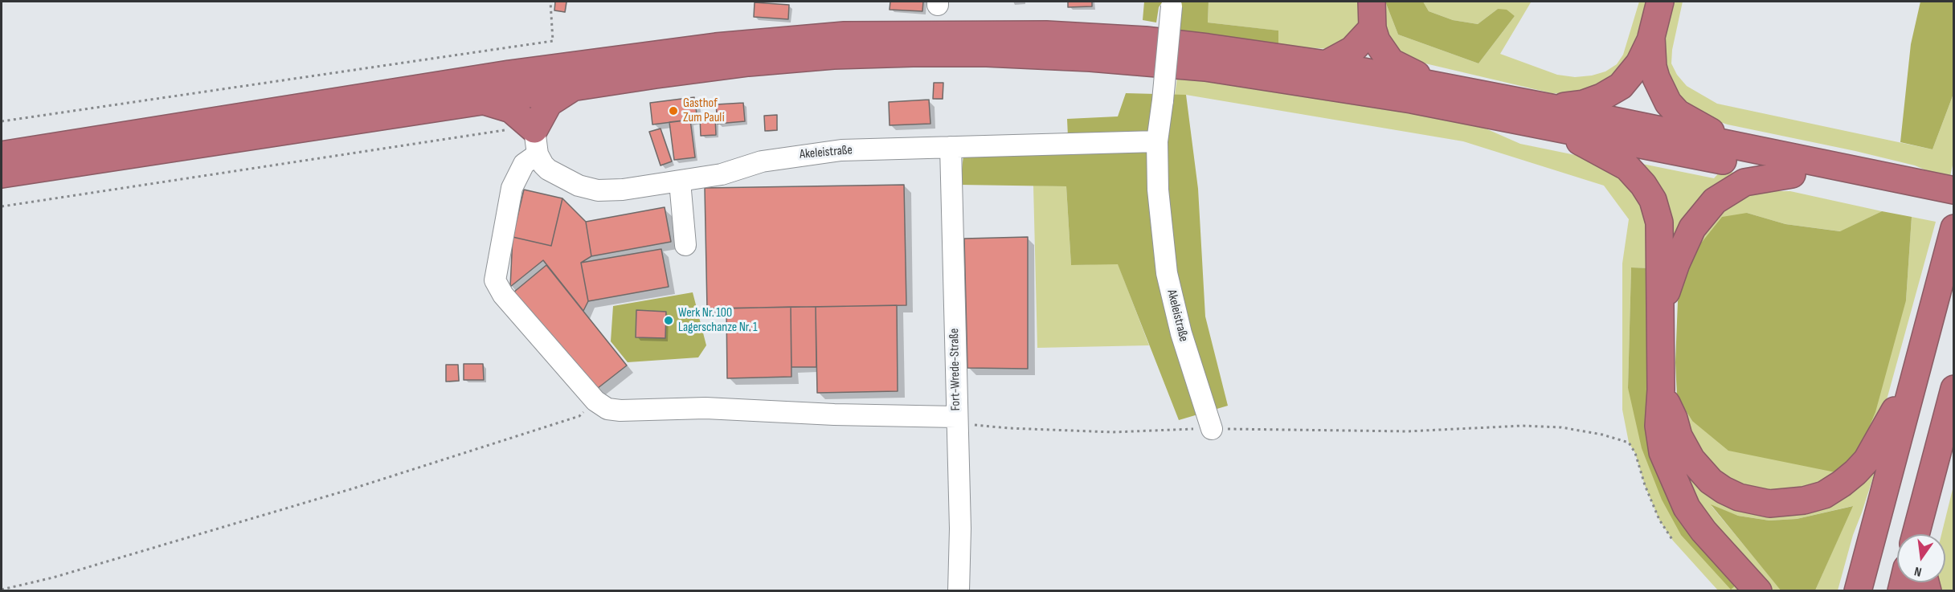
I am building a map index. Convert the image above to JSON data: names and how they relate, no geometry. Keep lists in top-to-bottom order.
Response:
{
  "streets": {
    "street": ["Akeleistraße", "Fort-Wrede-Straße"]
  },
  "crossings": [
    ["Akeleistraße", "Fort-Wrede-Straße"]
  ],
  "places": ["Gasthof Zum Pauli", "Werk Nr. 100 Lagerschanze Nr. 1"],
  "north": "bottom"
}
